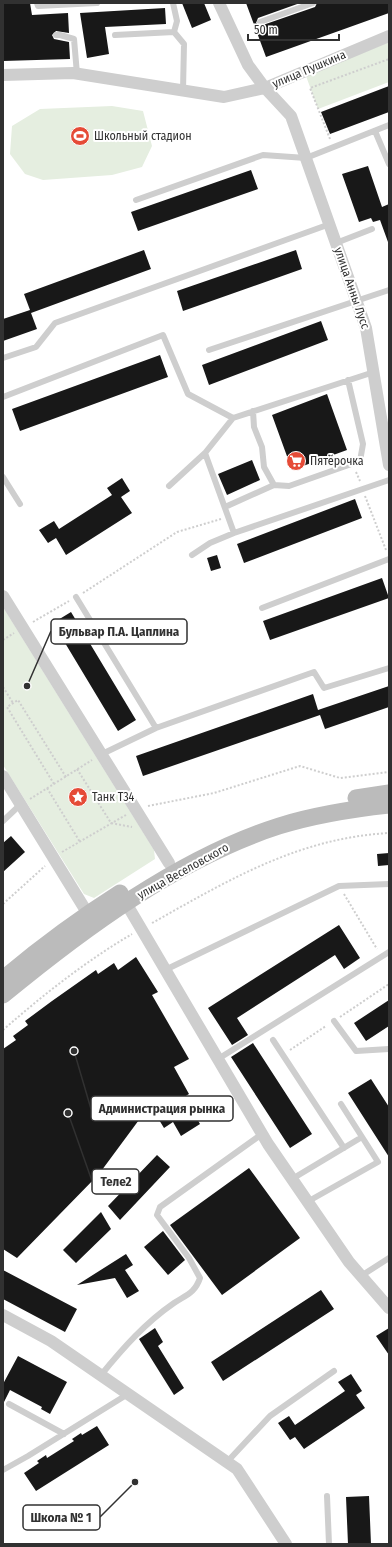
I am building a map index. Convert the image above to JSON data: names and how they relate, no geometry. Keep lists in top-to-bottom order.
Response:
{
  "streets": {
    "main road": ["улица Веселовского"],
    "street": ["улица Пушкина", "улица Анны Лусс"]
  },
  "crossings": [
    ["улица Пушкина", "улица Анны Лусс"]
  ],
  "places": {
    "sports": ["Школьный стадион"],
    "supermarket": ["Пятёрочка"],
    "other": [
      "Бульвар П.А. Цаплина",
      "Администрация рынка",
      "Теле2",
      "Школа № 1"
    ],
    "place": ["Танк T34"]
  },
  "scale_bar": "50 m"
}
